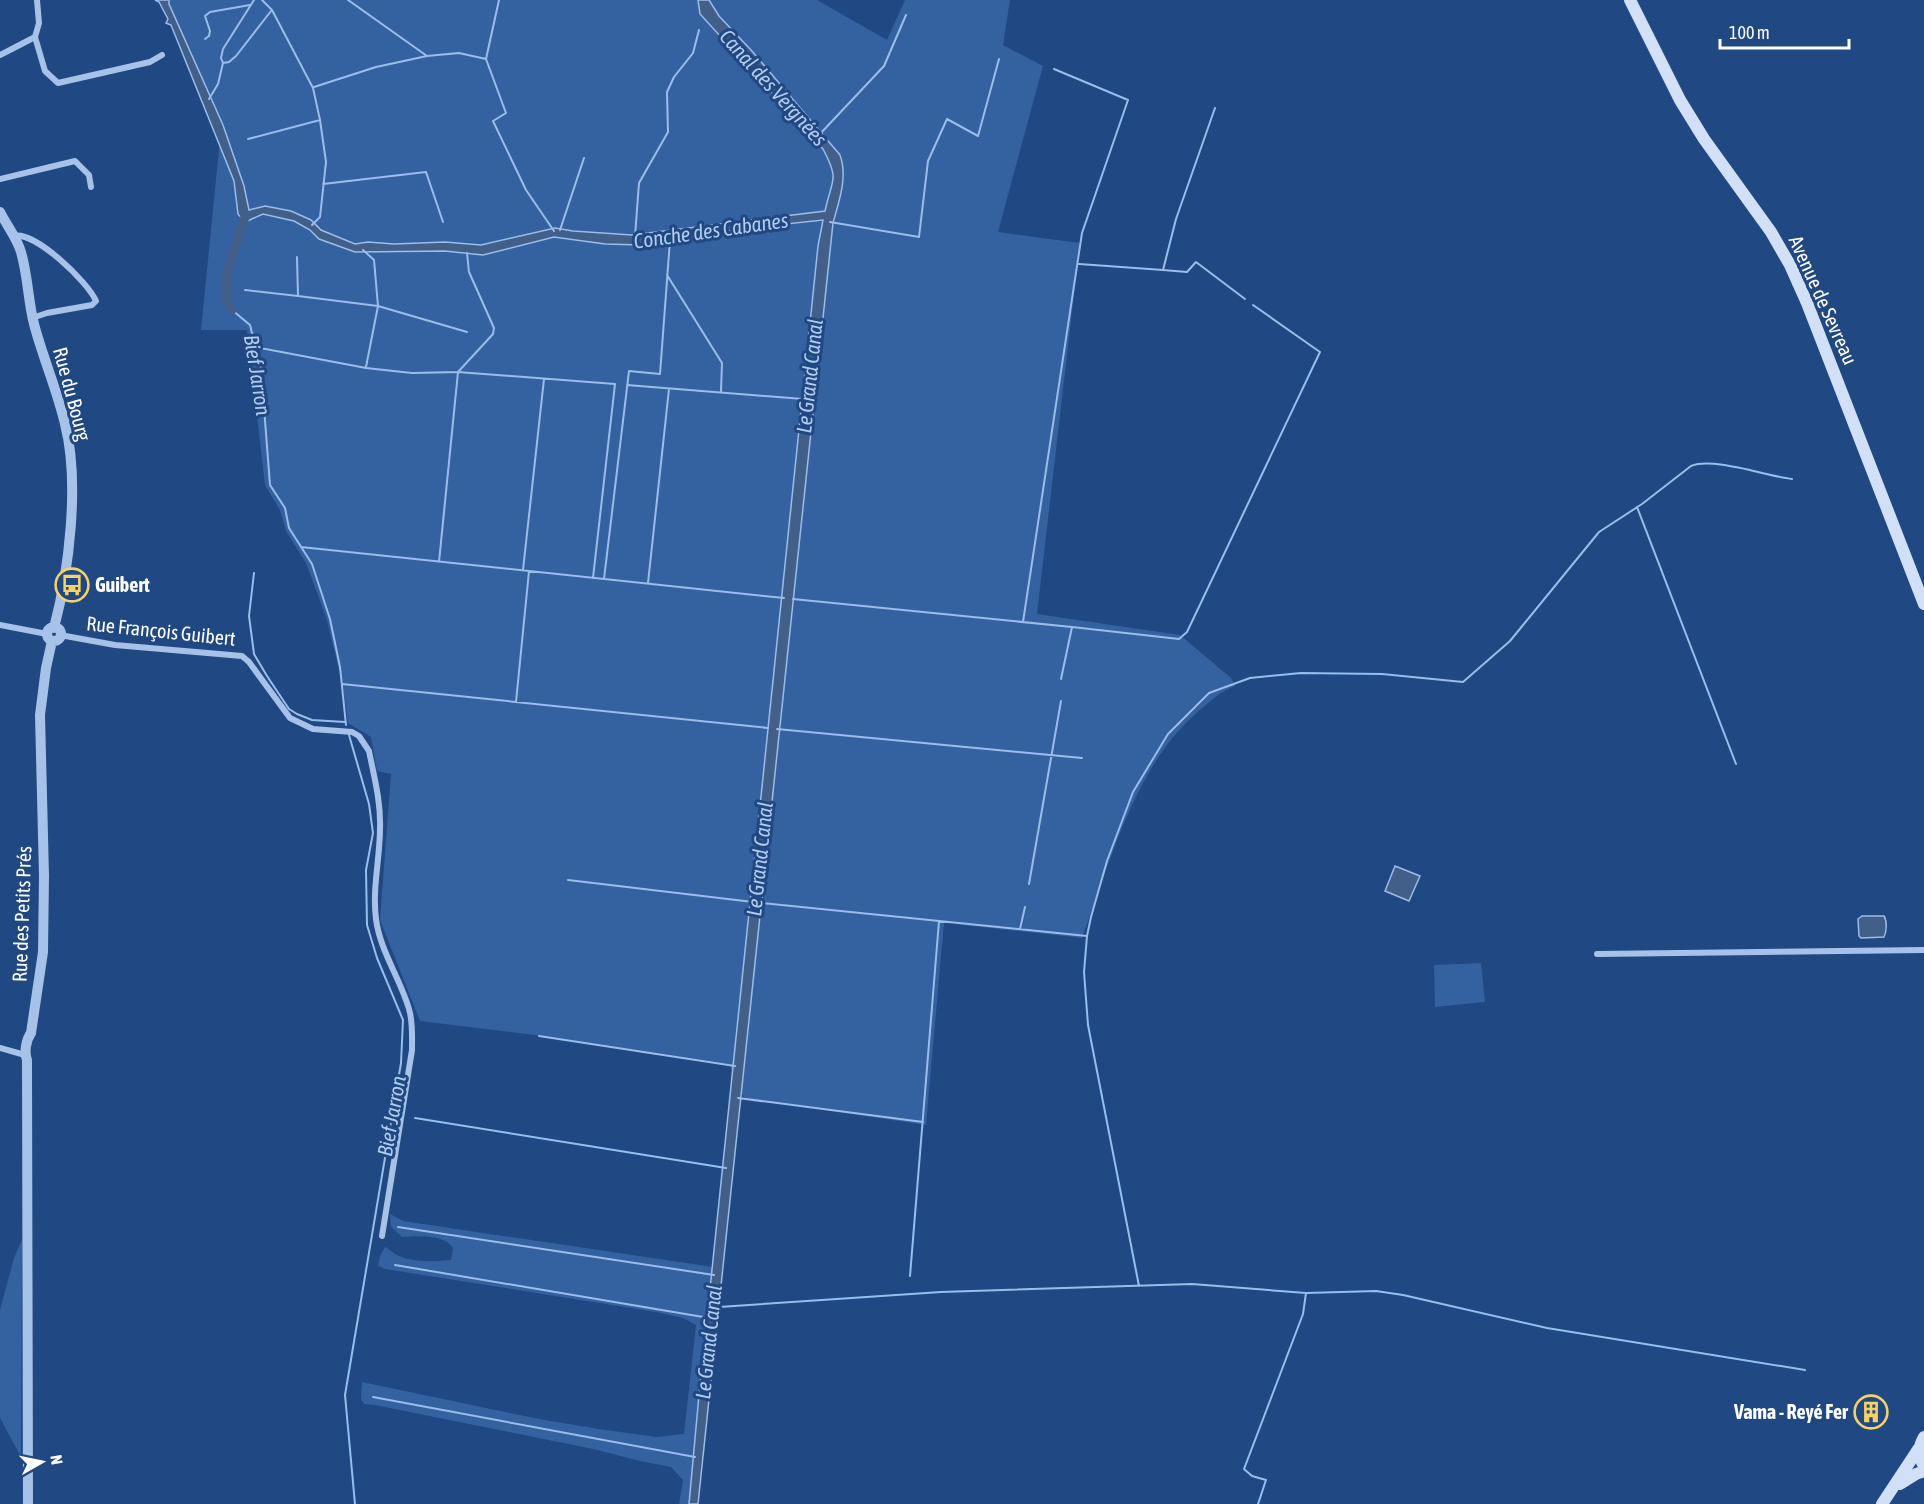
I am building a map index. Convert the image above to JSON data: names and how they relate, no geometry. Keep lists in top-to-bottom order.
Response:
{
  "streets": {
    "main road": ["Avenue de Sevreau"],
    "street": ["Rue du Bourg", "Rue François Guibert", "Rue des Petits Prés"]
  },
  "crossings": [
    ["Rue du Bourg", "Rue François Guibert"],
    ["Rue du Bourg", "Rue des Petits Prés"],
    ["Rue François Guibert", "Rue des Petits Prés"]
  ],
  "water": [
    "Canal des Vergnées",
    "Conche des Cabanes",
    "Bief Jarron",
    "Le Grand Canal"
  ],
  "places": {
    "bus stop": ["Guibert"],
    "building": ["Vama - Reyé Fer"]
  },
  "scale_bar": "100 m",
  "north": "right"
}
